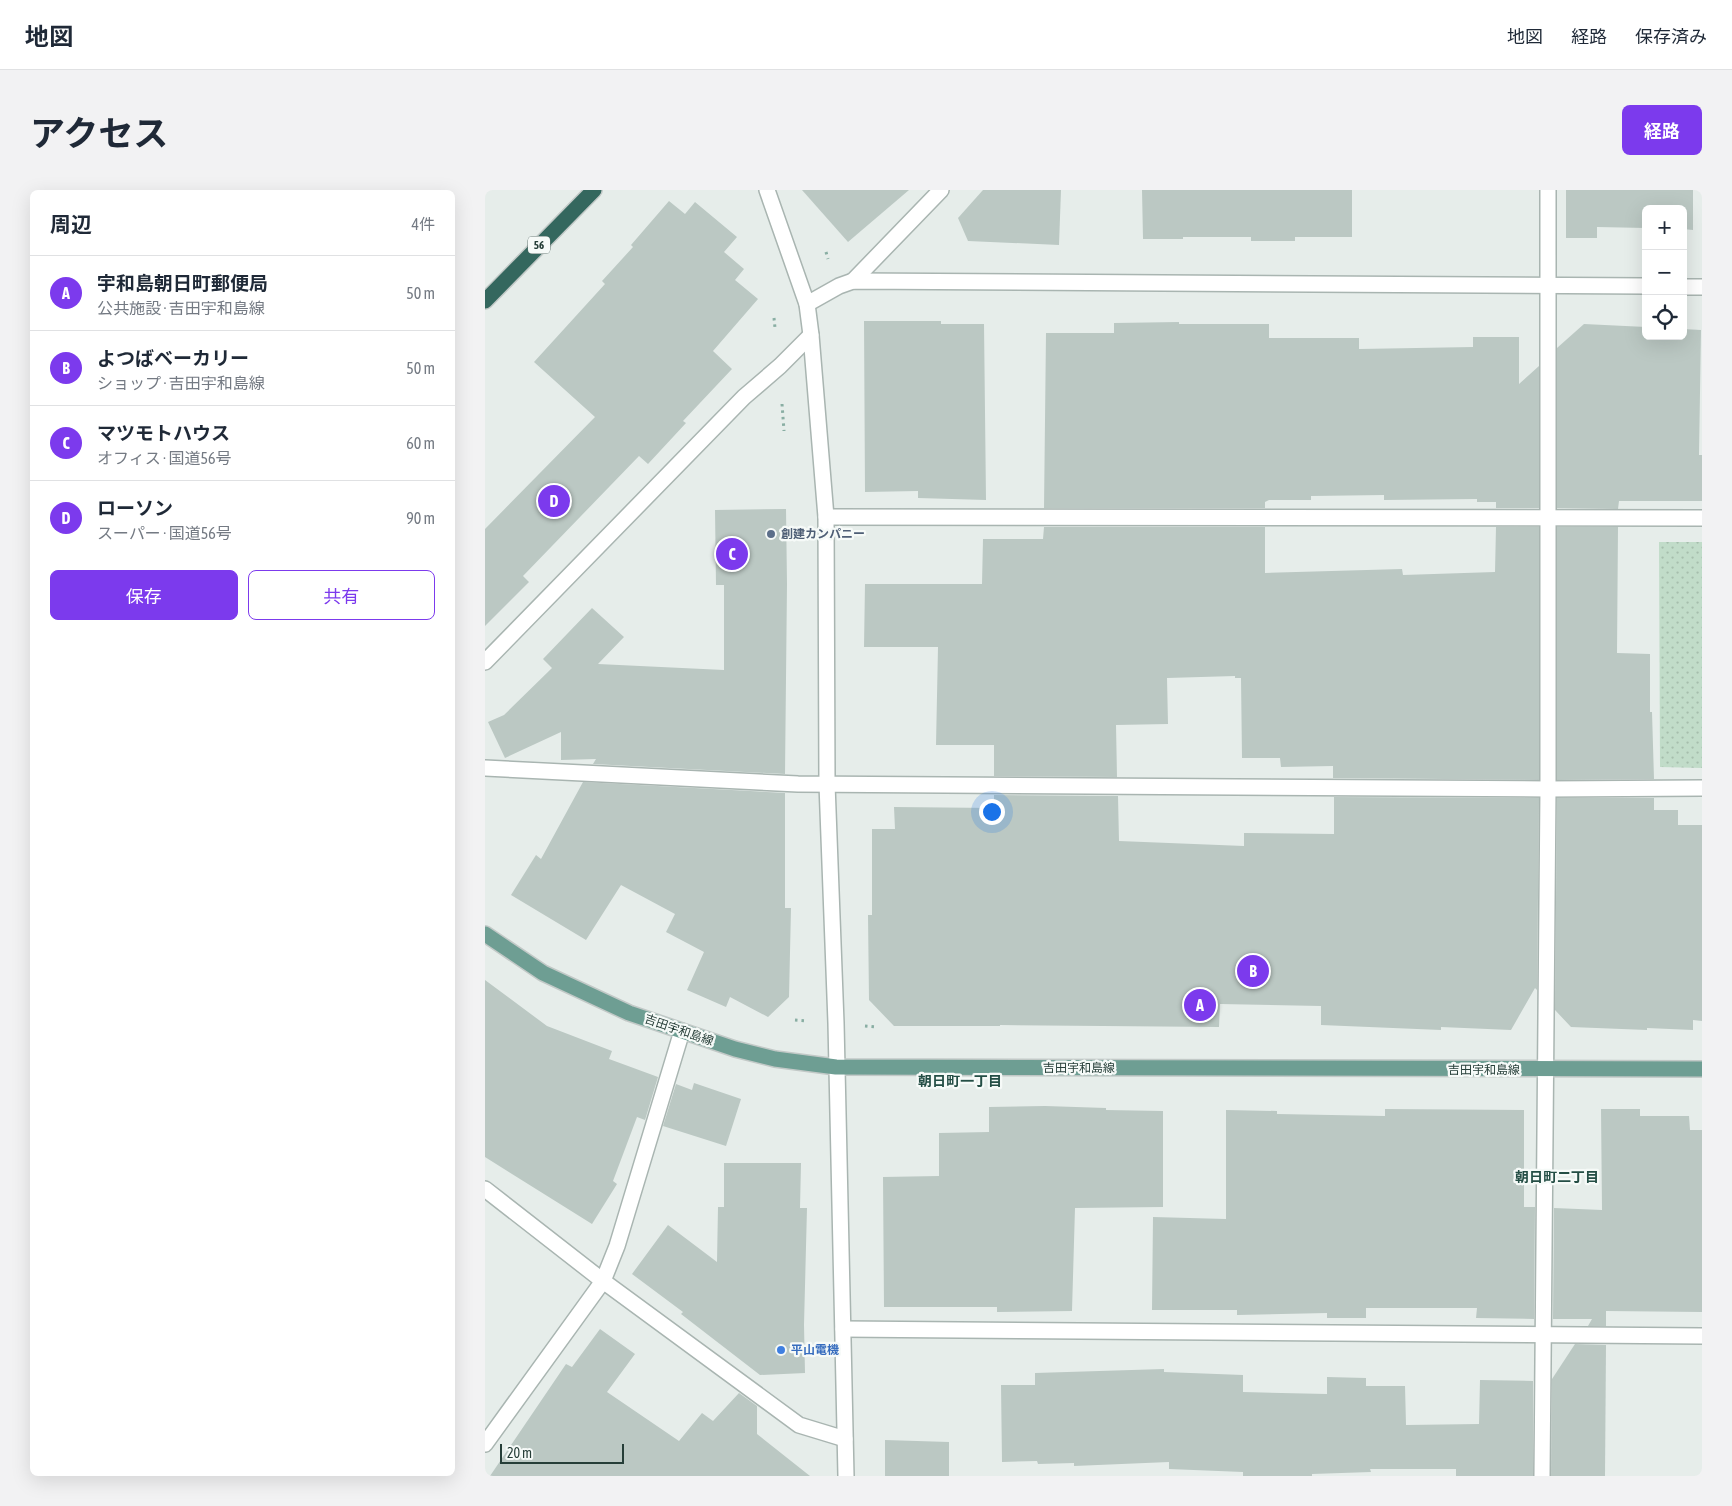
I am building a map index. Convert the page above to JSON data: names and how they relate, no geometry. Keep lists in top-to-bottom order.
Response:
{
  "streets": {
    "highway": ["56"],
    "main road": ["吉田宇和島線"]
  },
  "districts": ["朝日町一丁目", "朝日町二丁目"],
  "places": ["創建カンパニー", "平山電機"],
  "scale_bar": "20 m",
  "page": {
    "header": "地図",
    "nav": ["地図", "経路", "保存済み"],
    "title": "アクセス",
    "buttons": [
      "経路",
      ["保存", "共有"]
    ],
    "heading": ["周辺", "4件"],
    "map_buttons": ["+", "−"],
    "list": [
      {
        "mark": "A",
        "name": "宇和島朝日町郵便局",
        "note": "公共施設 · 吉田宇和島線",
        "value": "50 m"
      },
      {
        "mark": "B",
        "name": "よつばベーカリー",
        "note": "ショップ · 吉田宇和島線",
        "value": "50 m"
      },
      {
        "mark": "C",
        "name": "マツモトハウス",
        "note": "オフィス · 国道56号",
        "value": "60 m"
      },
      {
        "mark": "D",
        "name": "ローソン",
        "note": "スーパー · 国道56号",
        "value": "90 m"
      }
    ],
    "pins": [
      "D",
      "C",
      "B",
      "A"
    ],
    "scale": "20 m"
  }
}
